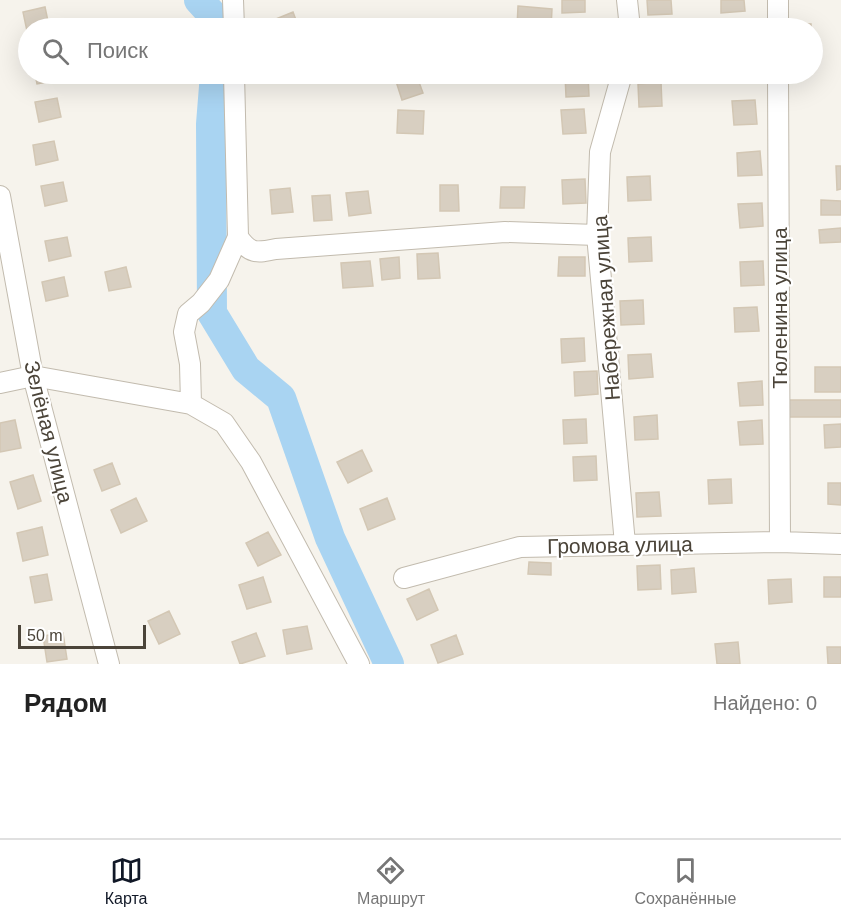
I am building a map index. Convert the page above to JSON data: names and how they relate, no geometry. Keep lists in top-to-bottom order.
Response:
{
  "streets": {
    "street": [
      "Набережная улица",
      "Тюленина улица",
      "Зелёная улица",
      "Громова улица"
    ]
  },
  "crossings": [
    ["Набережная улица", "Громова улица"],
    ["Тюленина улица", "Громова улица"]
  ],
  "scale_bar": "50 m",
  "page": {
    "search": "Поиск",
    "scale": "50 m",
    "heading": ["Рядом", "Найдено: 0"],
    "nav": ["Карта", "Маршрут", "Сохранённые"]
  }
}
